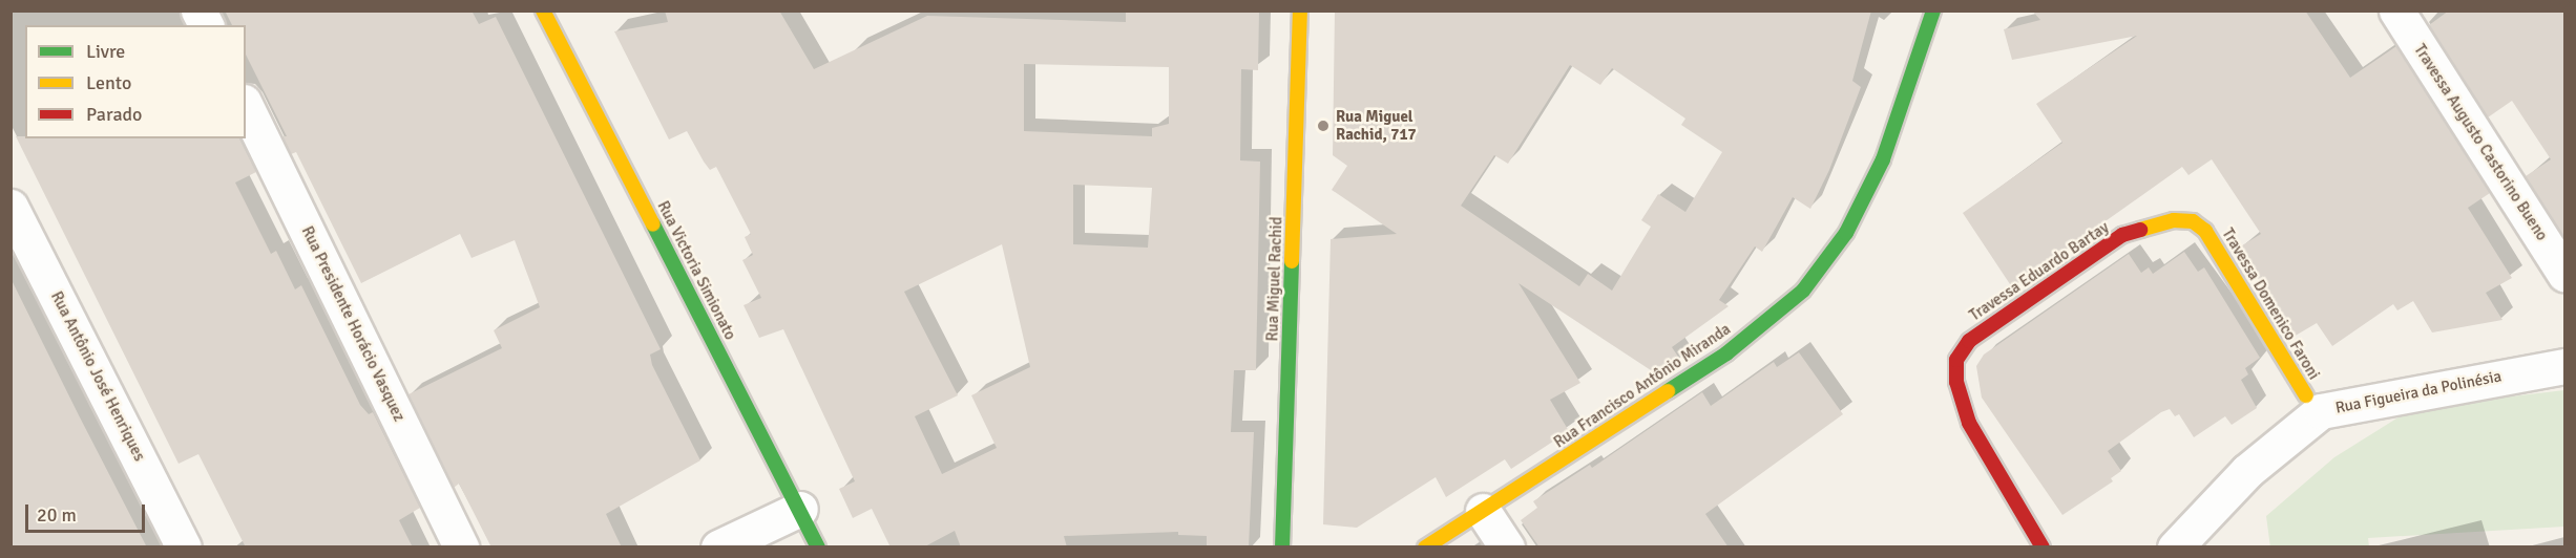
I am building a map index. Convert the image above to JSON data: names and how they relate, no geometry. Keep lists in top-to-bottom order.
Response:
{
  "streets": {
    "street": [
      "Travessa Augusto Castorino Bueno",
      "Rua Victoria Simionato",
      "Travessa Eduardo Bartay",
      "Rua Miguel Rachid",
      "Travessa Domenico Faroni",
      "Rua Presidente Horácio Vasquez",
      "Rua Antônio José Henriques",
      "Rua Francisco Antônio Miranda",
      "Rua Figueira da Polinésia"
    ]
  },
  "crossings": [
    ["Travessa Eduardo Bartay", "Travessa Domenico Faroni"]
  ],
  "places": ["Rua Miguel Rachid, 717"],
  "legend": ["Livre", "Lento", "Parado"],
  "scale_bar": "20 m"
}
